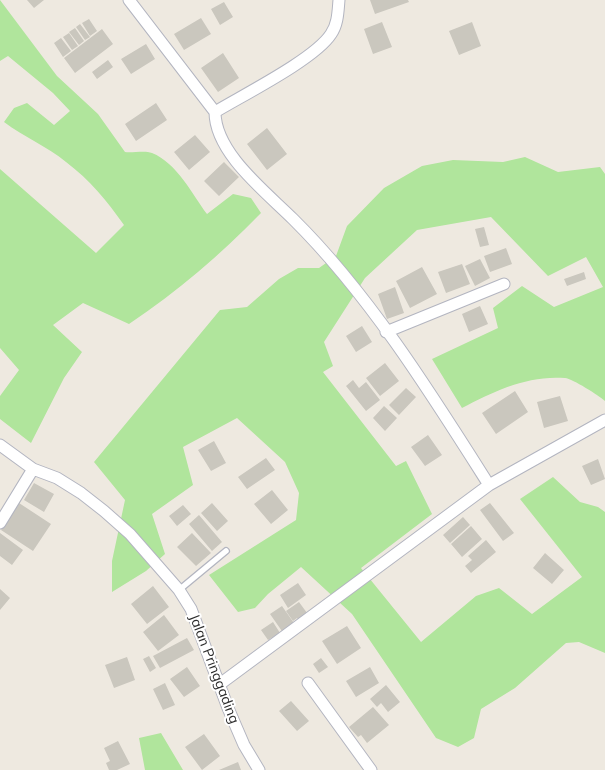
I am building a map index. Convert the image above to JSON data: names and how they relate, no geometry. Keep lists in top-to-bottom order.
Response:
{
  "streets": {
    "street": ["Jalan Pringgading"]
  }
}
